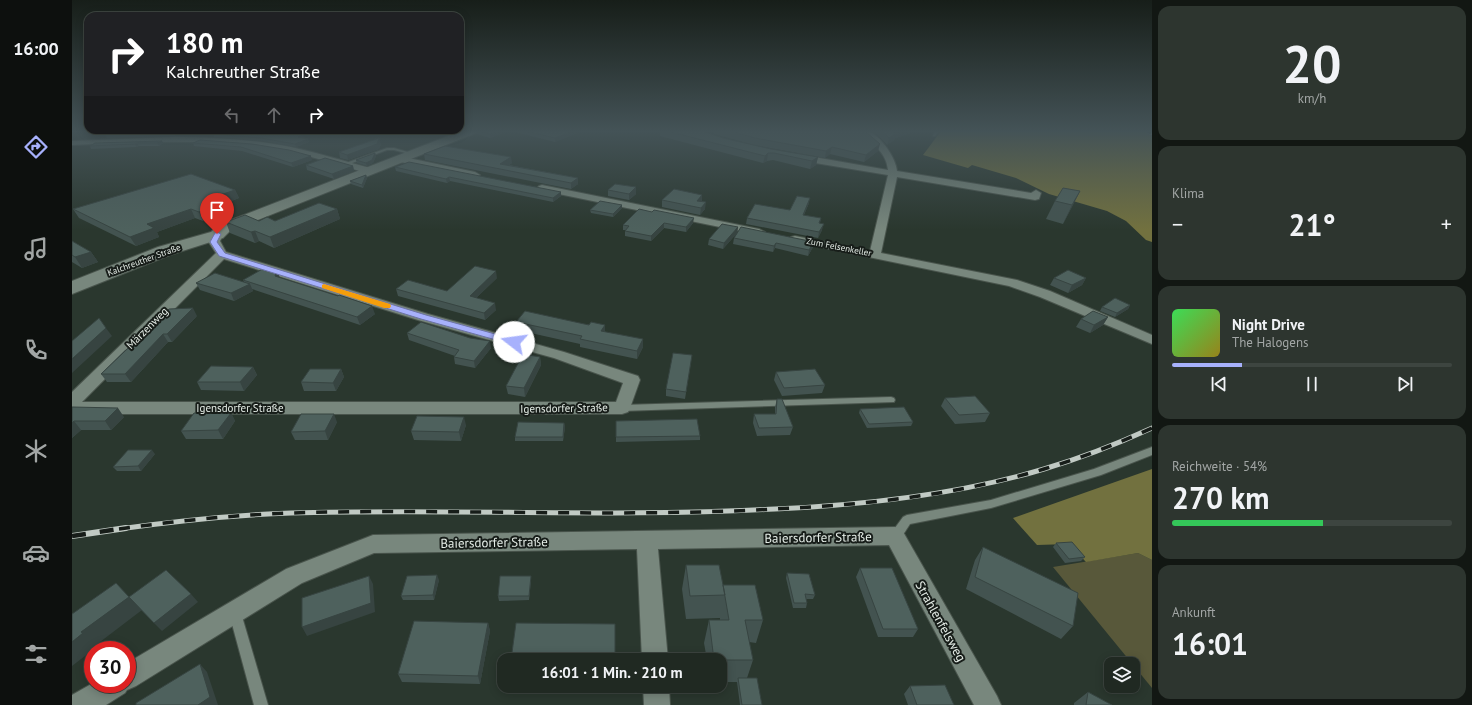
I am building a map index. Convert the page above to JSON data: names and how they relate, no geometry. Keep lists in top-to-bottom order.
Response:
{
  "streets": {
    "street": [
      "Zum Felsenkeller",
      "Kalchreuther Straße",
      "Märzenweg",
      "Igensdorfer Straße",
      "Baiersdorfer Straße",
      "Strahlenfelsweg"
    ]
  },
  "crossings": [
    ["Märzenweg", "Igensdorfer Straße"],
    ["Baiersdorfer Straße", "Strahlenfelsweg"]
  ],
  "page": {
    "tabs": "16:00",
    "tile": [
      ["20", "km/h"],
      "Klima",
      ["Reichweite · 54%", "270 km"],
      ["Ankunft", "16:01"]
    ],
    "turn": ["180 m", "Kalchreuther Straße"],
    "heat": ["−", "21°", "+"],
    "song": ["Night Drive", "The Halogens"],
    "limit": "30",
    "trip": "16:01 · 1 Min. · 210 m"
  }
}
